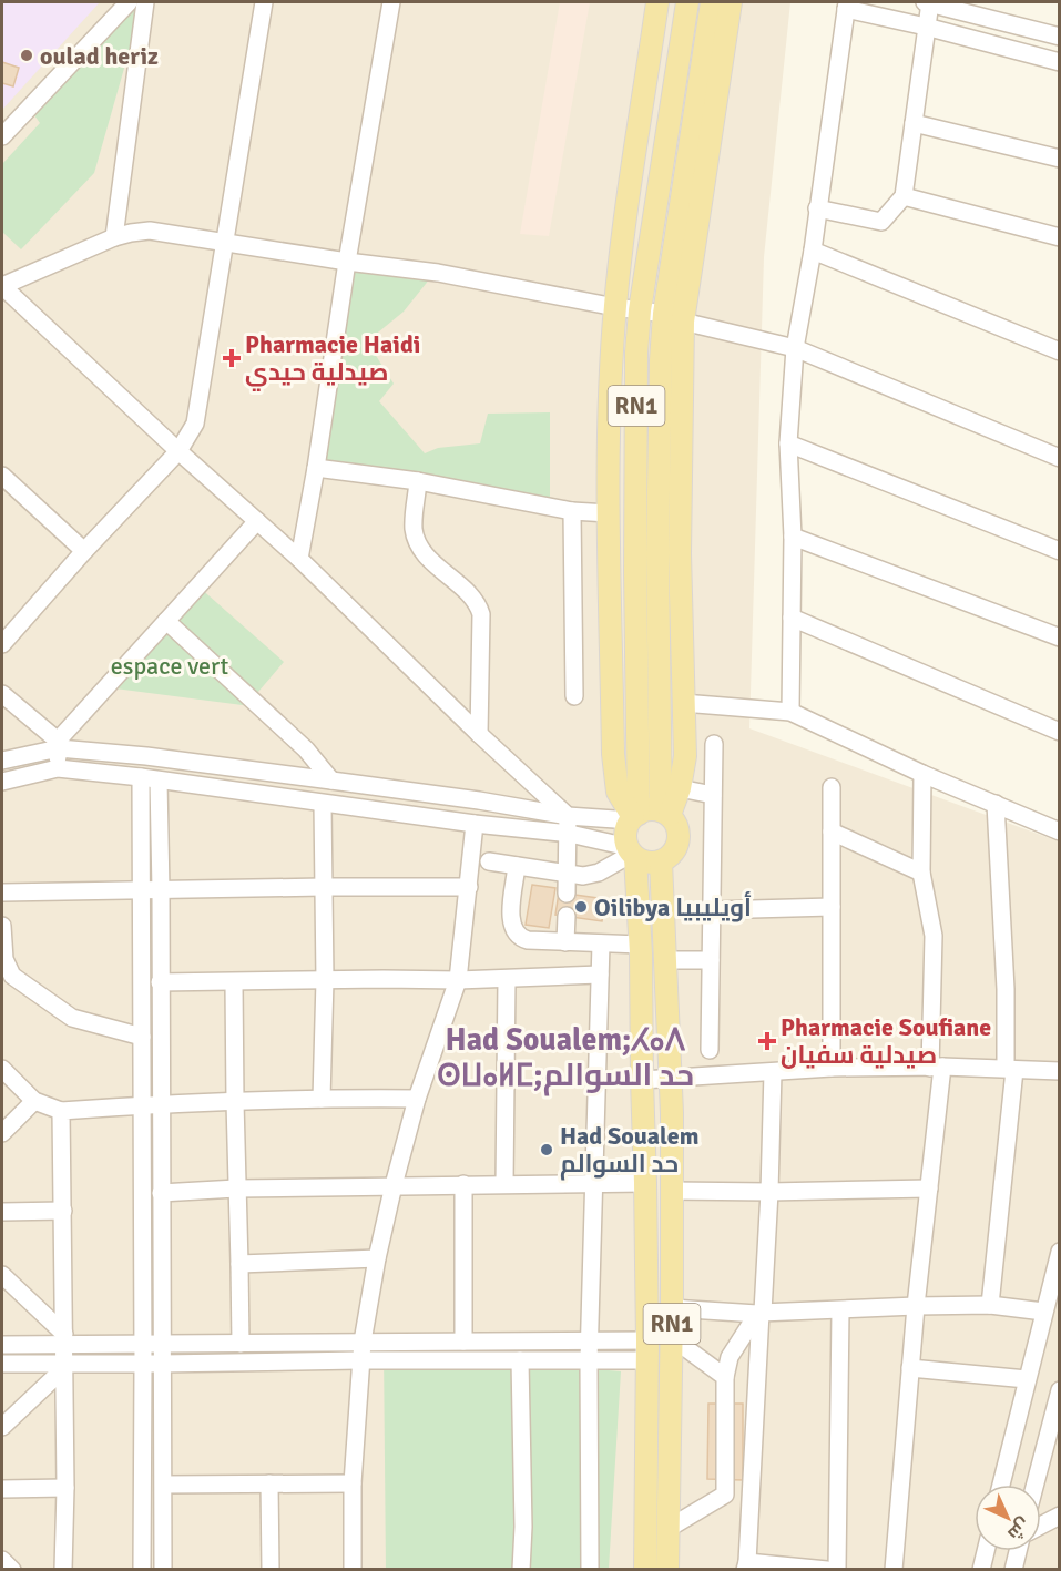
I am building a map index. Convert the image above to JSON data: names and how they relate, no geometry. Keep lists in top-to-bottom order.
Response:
{
  "streets": {
    "main road": ["RN1"]
  },
  "districts": ["Had Soualem;ⵃⴰⴷ ⵙⵡⴰⵍⵎ;حد السوالم"],
  "parks": ["espace vert"],
  "places": {
    "other": ["oulad heriz", "Oilibya أويليبيا", "Had Soualem حد السوالم"],
    "health": ["Pharmacie Haidi صيدلية حيدي", "Pharmacie Soufiane صيدلية سفيان"]
  },
  "north": "bottom right"
}
